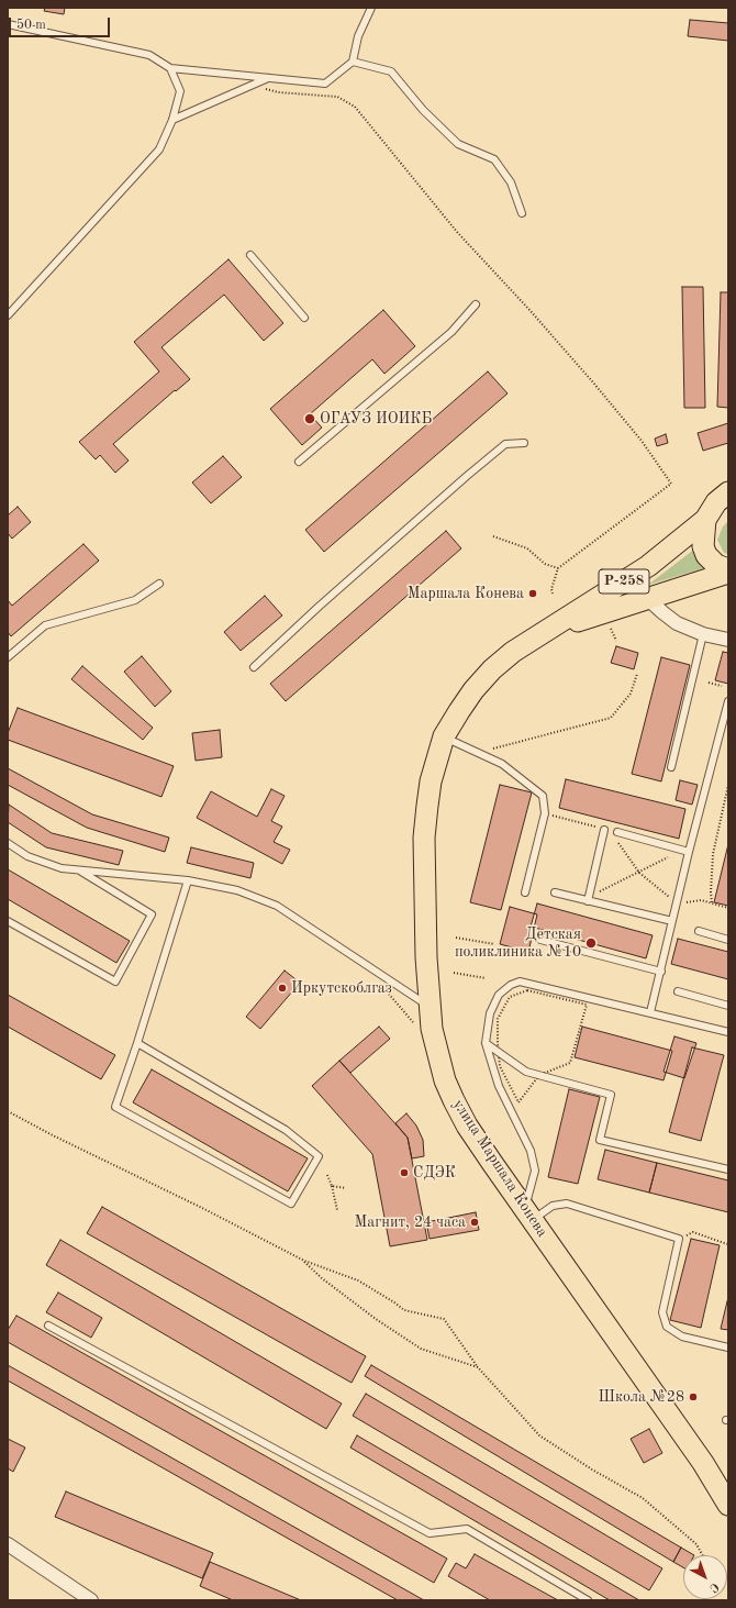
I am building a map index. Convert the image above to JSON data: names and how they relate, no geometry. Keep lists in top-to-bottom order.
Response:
{
  "streets": {
    "main road": ["Р-258", "улица Маршала Конева"]
  },
  "crossings": [
    ["Р-258", "улица Маршала Конева"]
  ],
  "places": [
    "ОГАУЗ ИОИКБ",
    "Маршала Конева",
    "Детская поликлиника №10",
    "Иркутскоблгаз",
    "СДЭК",
    "Магнит, 24 часа",
    "Школа №28"
  ],
  "scale_bar": "50 m",
  "north": "bottom right"
}
